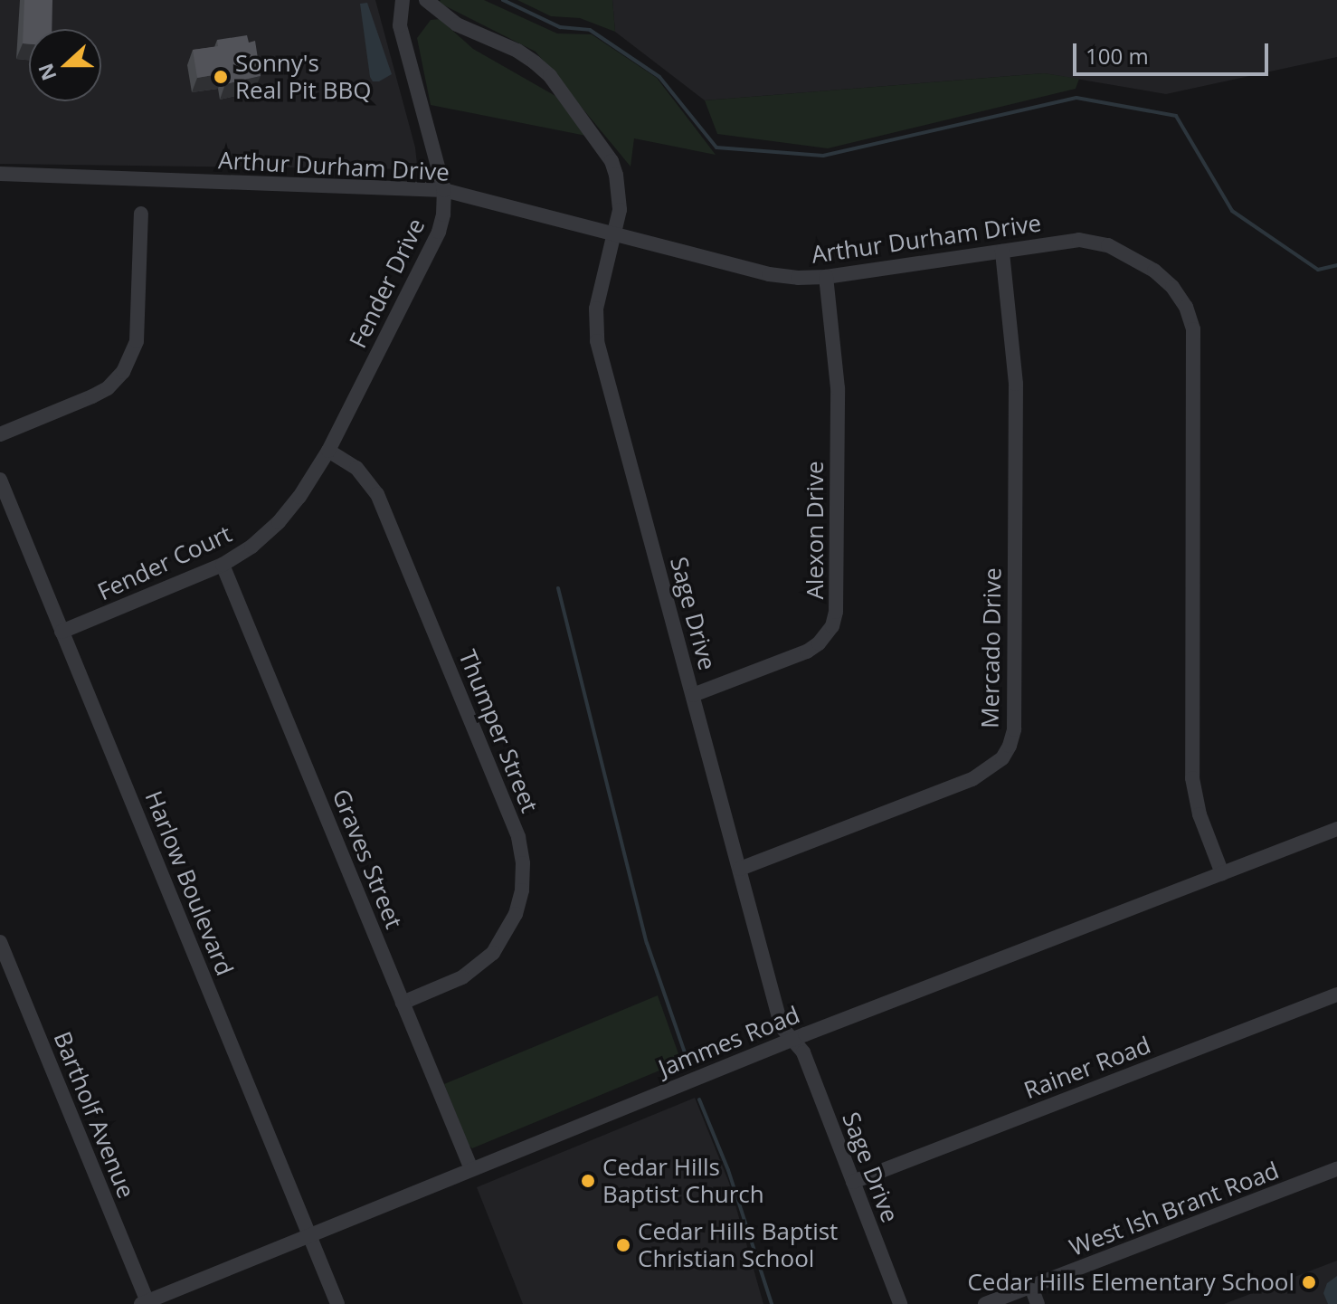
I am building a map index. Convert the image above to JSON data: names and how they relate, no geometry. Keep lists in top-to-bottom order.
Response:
{
  "streets": {
    "street": [
      "Arthur Durham Drive",
      "Fender Drive",
      "Alexon Drive",
      "Fender Court",
      "Sage Drive",
      "Mercado Drive",
      "Thumper Street",
      "Graves Street",
      "Harlow Boulevard",
      "Jammes Road",
      "Rainer Road",
      "Bartholf Avenue",
      "West Ish Brant Road"
    ]
  },
  "crossings": [
    ["Arthur Durham Drive", "Fender Drive"],
    ["Arthur Durham Drive", "Alexon Drive"],
    ["Arthur Durham Drive", "Sage Drive"],
    ["Arthur Durham Drive", "Mercado Drive"],
    ["Arthur Durham Drive", "Jammes Road"],
    ["Fender Drive", "Fender Court"],
    ["Fender Drive", "Thumper Street"],
    ["Alexon Drive", "Sage Drive"],
    ["Fender Court", "Thumper Street"],
    ["Fender Court", "Graves Street"],
    ["Fender Court", "Harlow Boulevard"],
    ["Sage Drive", "Mercado Drive"],
    ["Sage Drive", "Jammes Road"],
    ["Sage Drive", "Rainer Road"],
    ["Thumper Street", "Graves Street"],
    ["Graves Street", "Jammes Road"],
    ["Harlow Boulevard", "Jammes Road"],
    ["Jammes Road", "Bartholf Avenue"]
  ],
  "places": [
    "Sonny's Real Pit BBQ",
    "Cedar Hills Baptist Church",
    "Cedar Hills Baptist Christian School",
    "Cedar Hills Elementary School"
  ],
  "scale_bar": "100 m",
  "north": "left"
}
